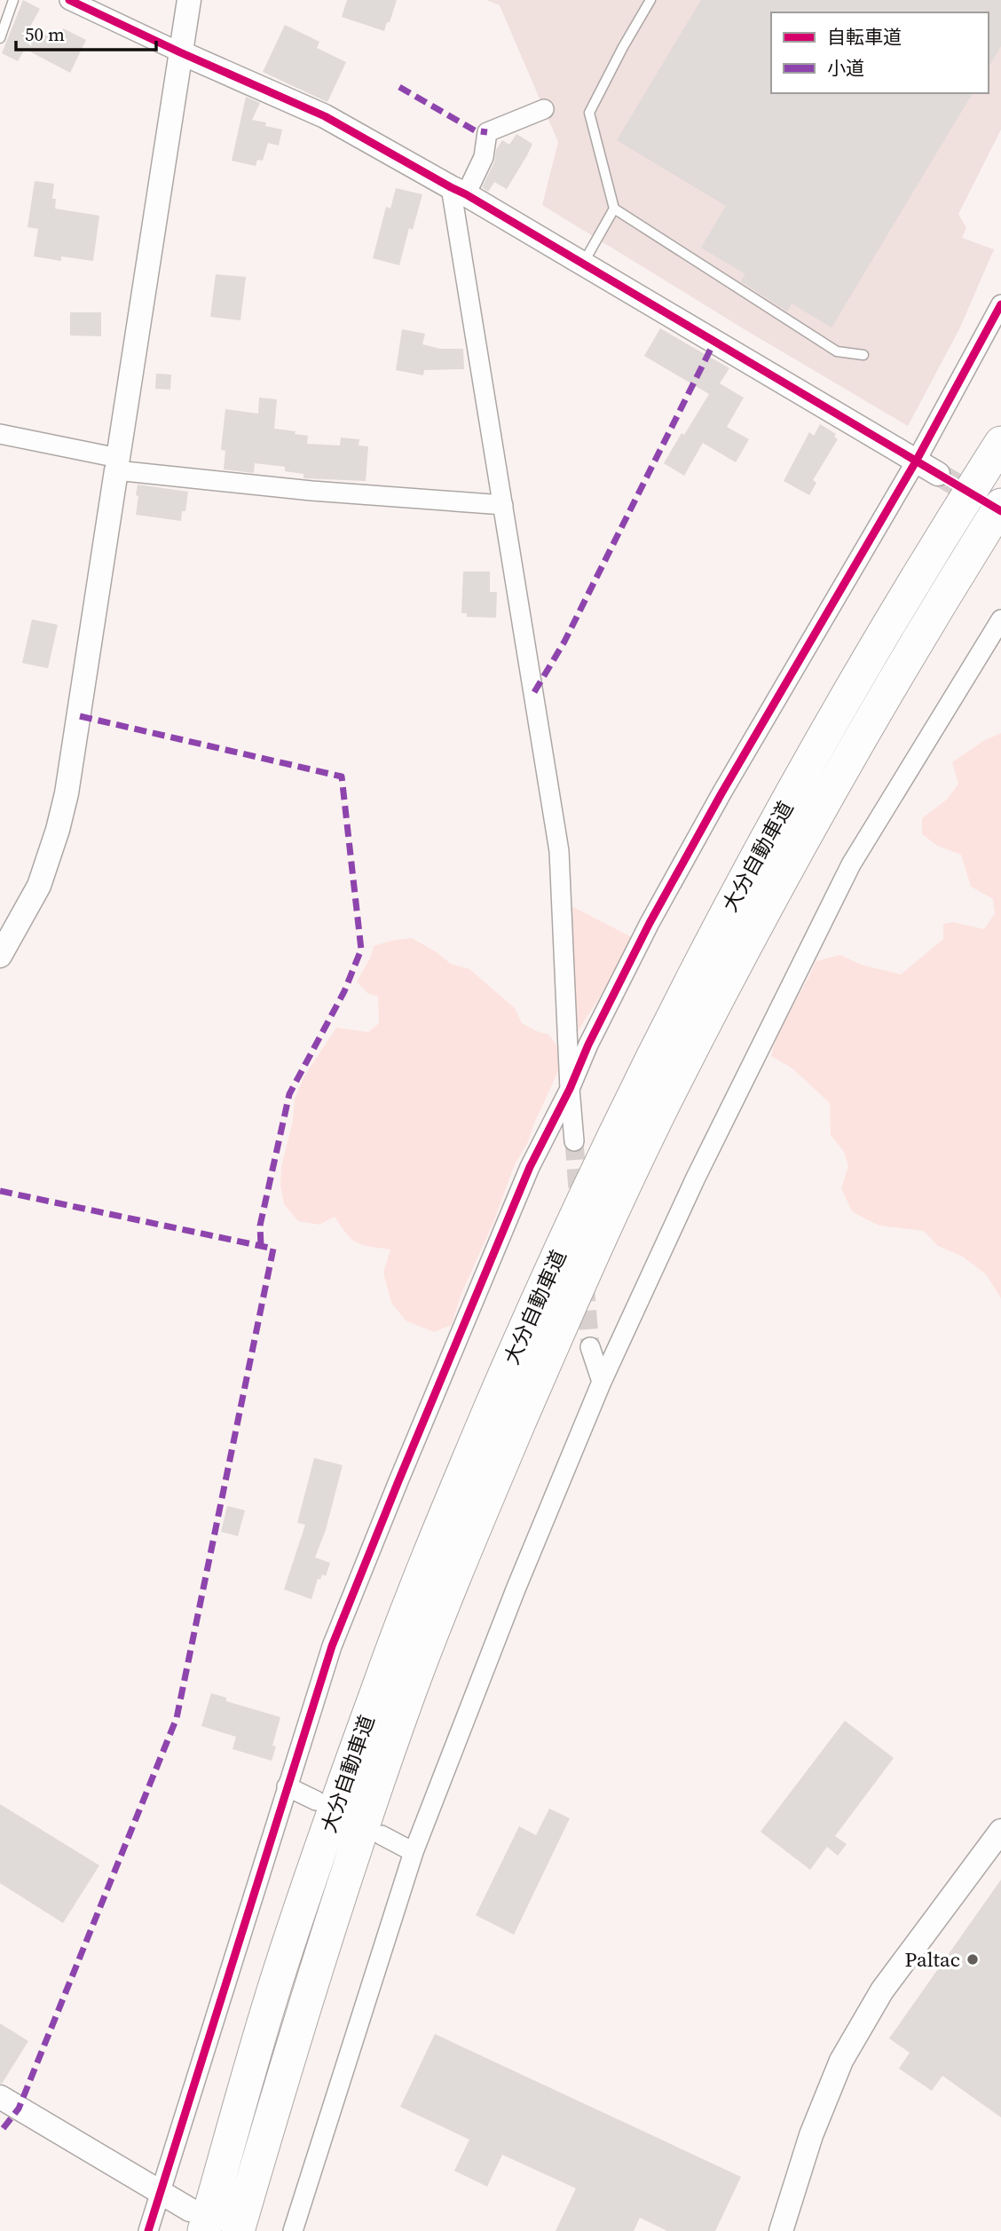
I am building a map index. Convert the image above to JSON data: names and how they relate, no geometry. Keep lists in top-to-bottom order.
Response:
{
  "streets": {
    "highway": ["大分自動車道"]
  },
  "places": ["Paltac"],
  "legend": ["自転車道", "小道"],
  "scale_bar": "50 m"
}
